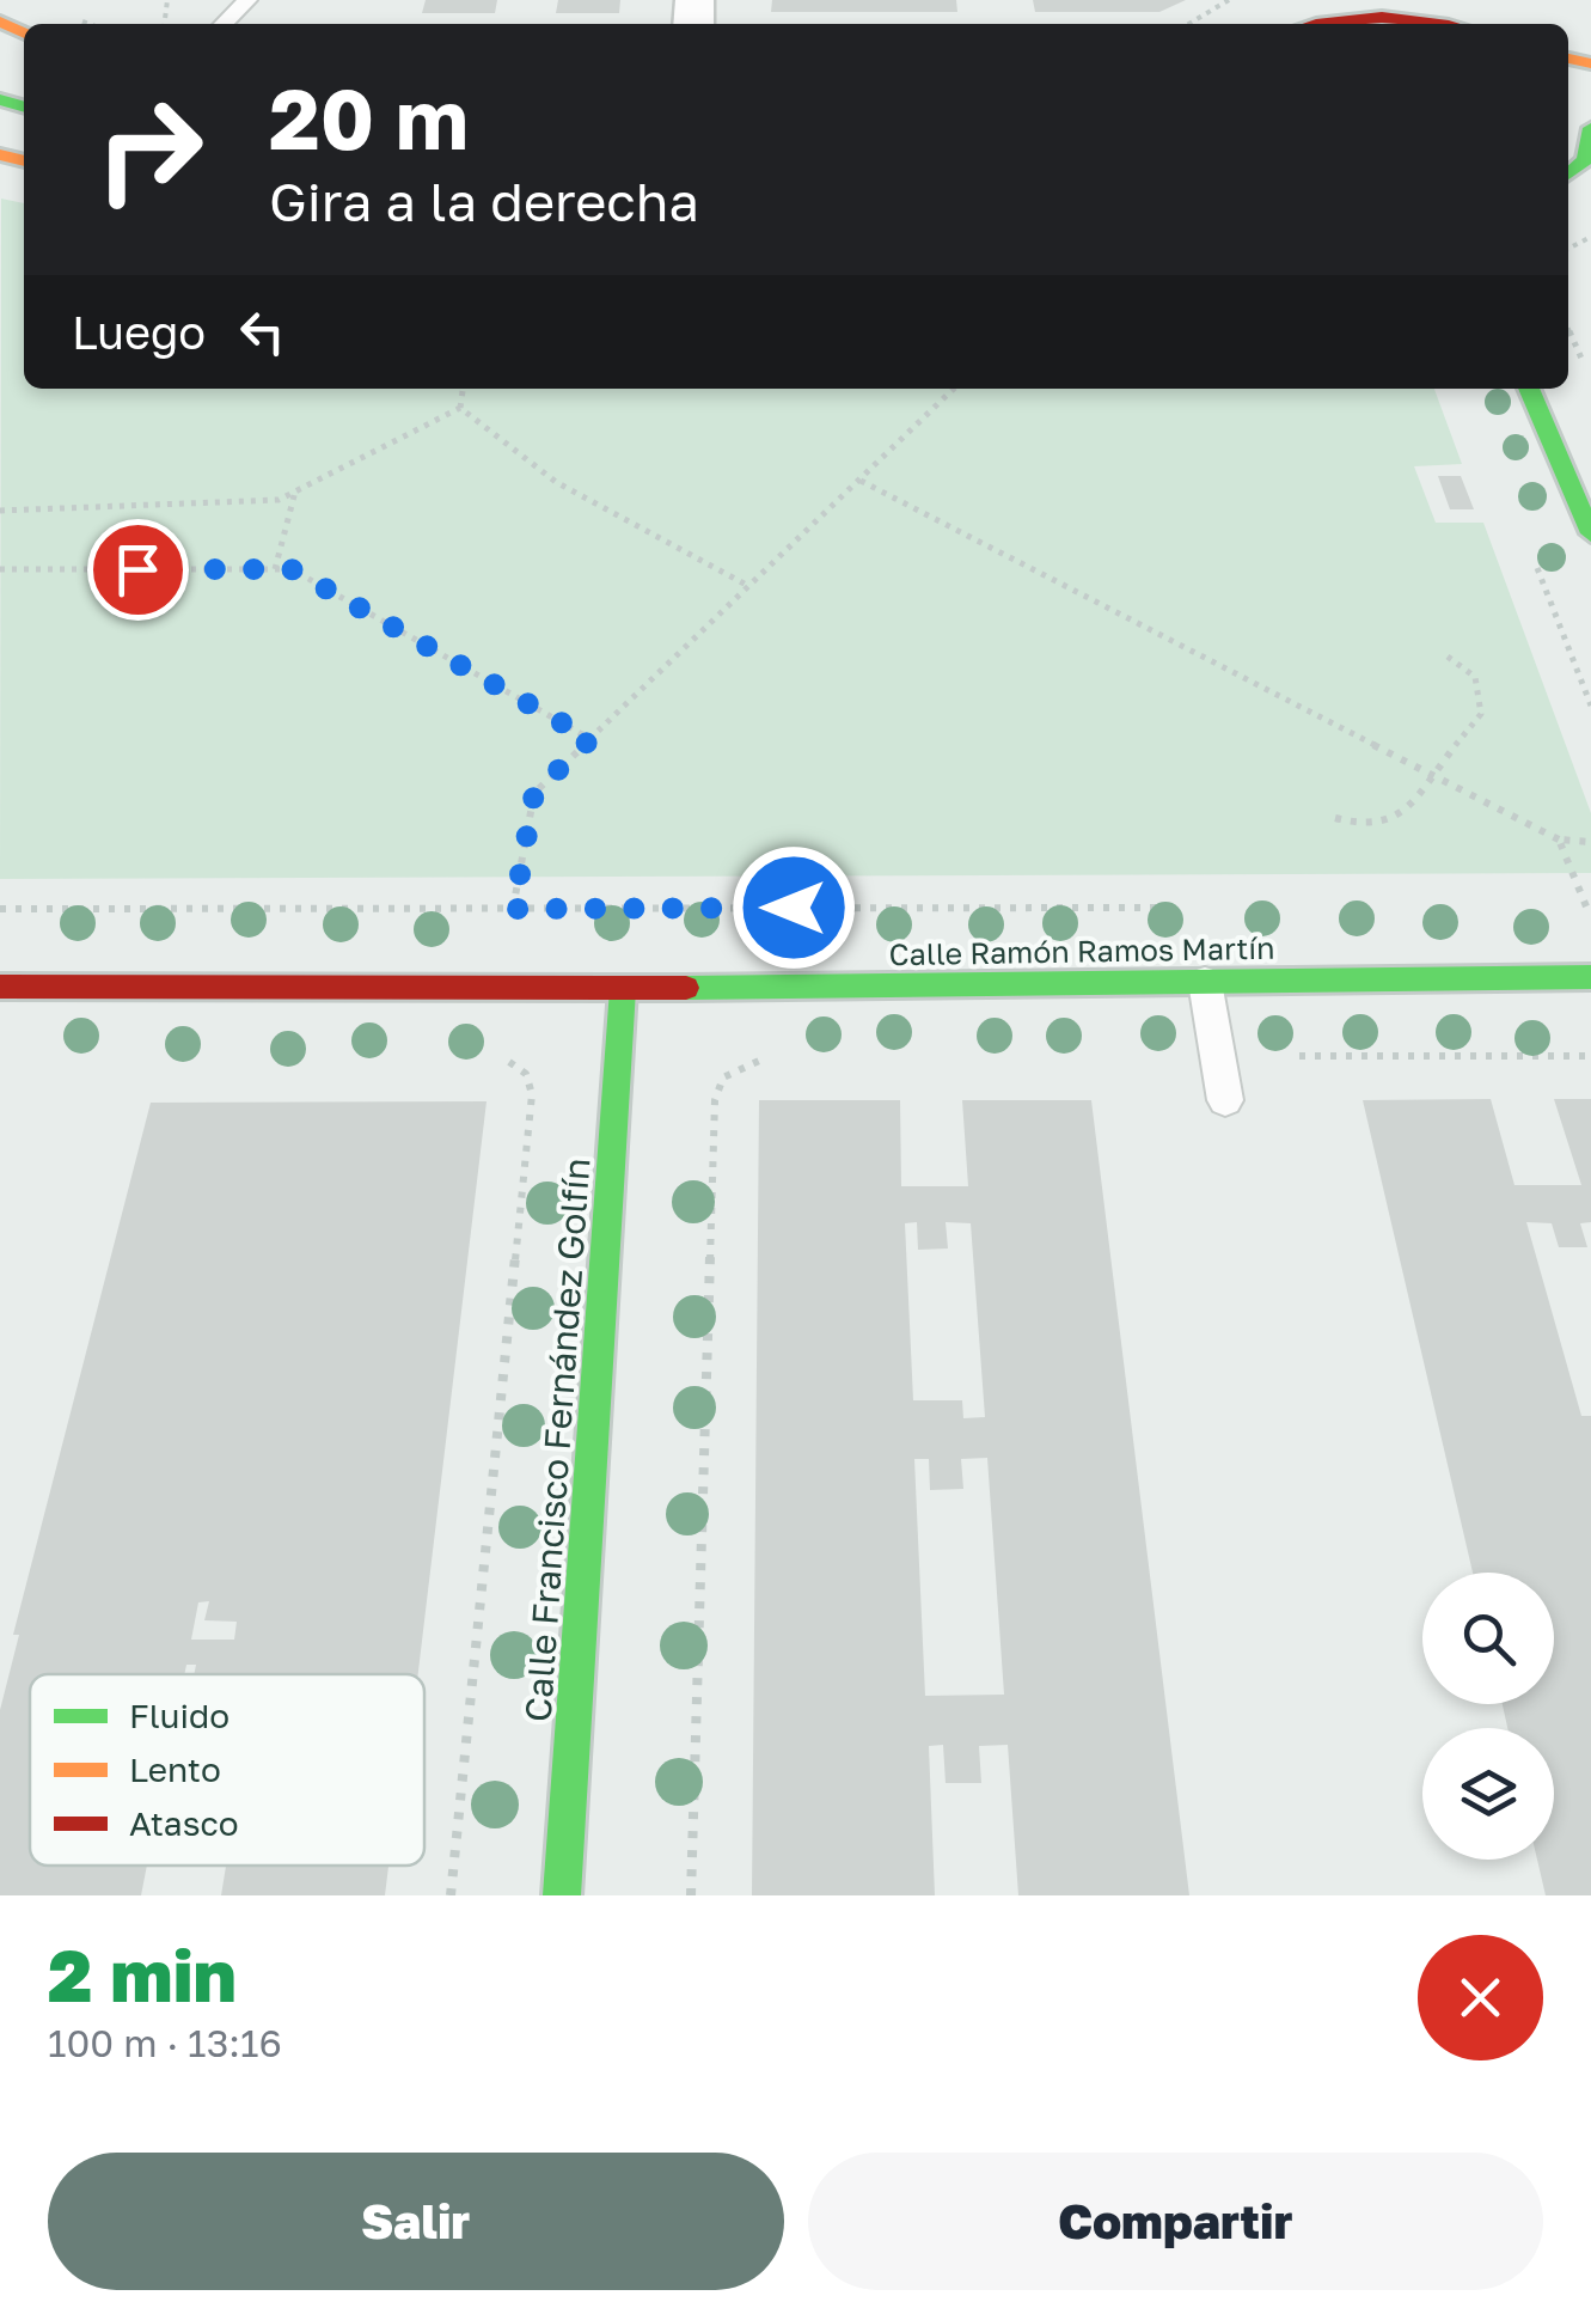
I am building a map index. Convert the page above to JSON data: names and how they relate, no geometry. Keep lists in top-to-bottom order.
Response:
{
  "streets": {
    "street": ["Calle Ramón Ramos Martín", "Calle Francisco Fernández Golfín"]
  },
  "crossings": [
    ["Calle Ramón Ramos Martín", "Calle Francisco Fernández Golfín"]
  ],
  "legend": ["Fluido", "Lento", "Atasco"],
  "page": {
    "turn": ["20 m", "Gira a la derecha"],
    "then": "Luego",
    "heading": ["2 min", "100 m · 13:16"],
    "buttons": ["Salir", "Compartir"]
  }
}
